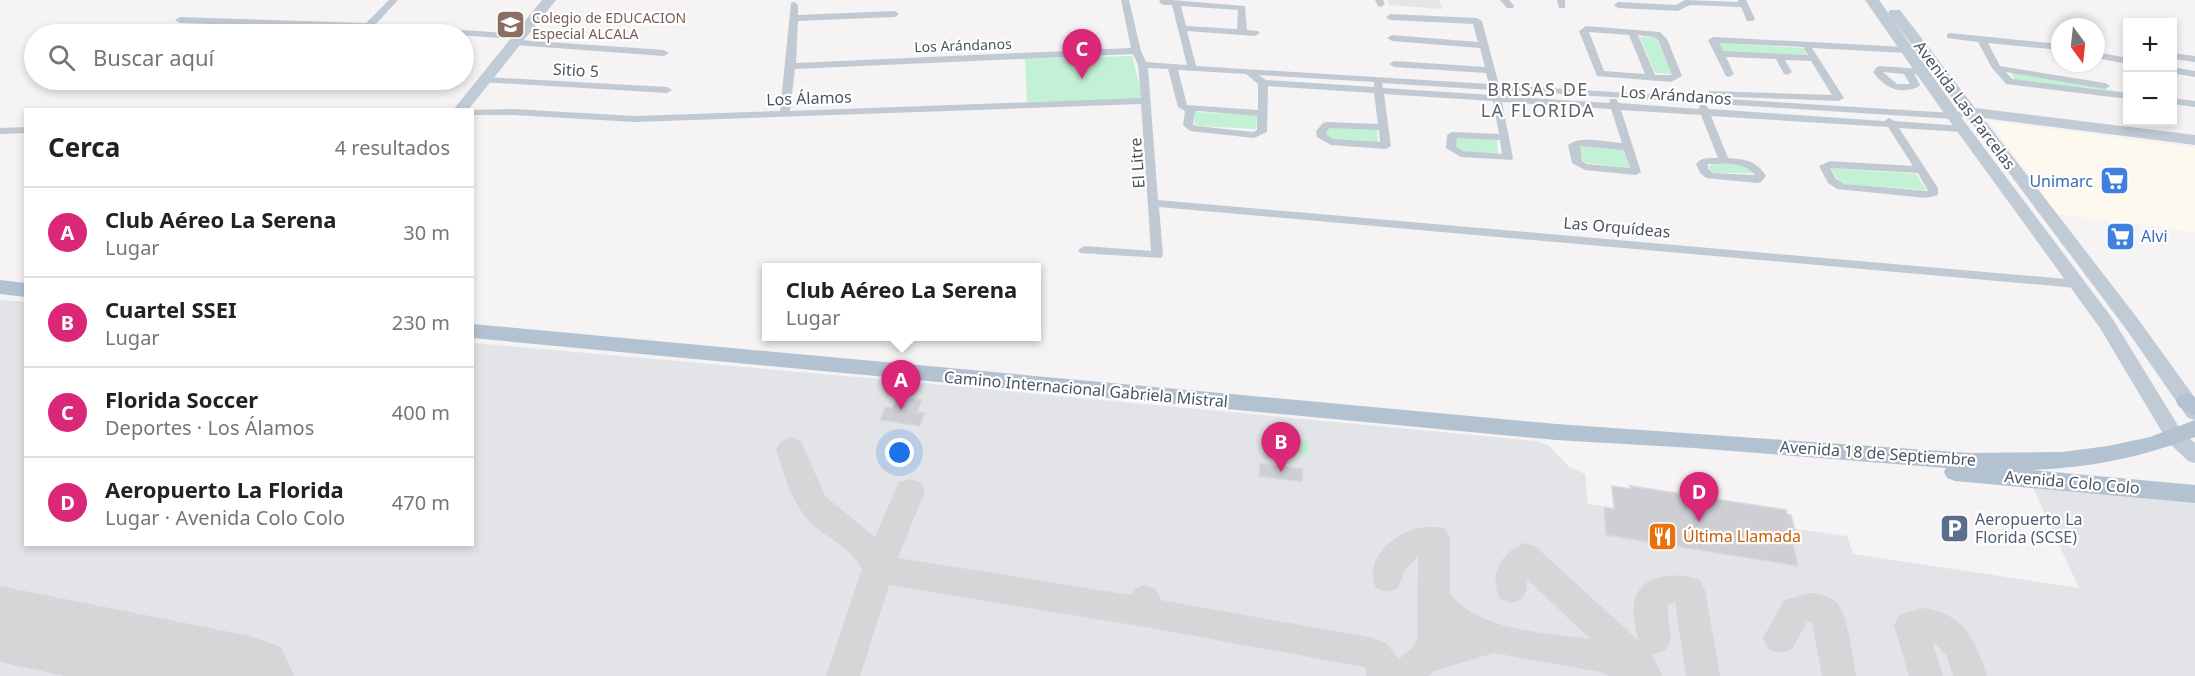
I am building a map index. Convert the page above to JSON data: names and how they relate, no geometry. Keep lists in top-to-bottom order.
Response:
{
  "streets": {
    "main road": [
      "Avenida Las Parcelas",
      "Camino Internacional Gabriela Mistral",
      "Avenida 18 de Septiembre",
      "Avenida Colo Colo"
    ],
    "street": [
      "Los Arándanos",
      "Sitio 5",
      "Los Álamos",
      "El Litre",
      "Las Orquídeas"
    ]
  },
  "crossings": [
    ["Los Arándanos", "Avenida Las Parcelas"],
    ["Los Arándanos", "El Litre"],
    ["Los Álamos", "El Litre"],
    ["Avenida Las Parcelas", "Las Orquídeas"],
    ["Avenida Las Parcelas", "Avenida 18 de Septiembre"],
    ["El Litre", "Las Orquídeas"],
    ["Camino Internacional Gabriela Mistral", "Avenida 18 de Septiembre"],
    ["Camino Internacional Gabriela Mistral", "Avenida Colo Colo"],
    ["Avenida 18 de Septiembre", "Avenida Colo Colo"]
  ],
  "districts": ["BRISAS DE LA FLORIDA"],
  "places": {
    "school or university": ["Colegio de EDUCACION Especial ALCALA"],
    "supermarket": ["Unimarc", "Alvi"],
    "parking": ["Aeropuerto La Florida (SCSE)"],
    "restaurant": ["Última Llamada"]
  },
  "north": "bottom",
  "page": {
    "map_buttons": ["+", "−"],
    "search": "Buscar aquí",
    "pins": [
      "C",
      "A",
      "B",
      "D"
    ],
    "heading": ["Cerca", "4 resultados"],
    "list": [
      {
        "mark": "A",
        "name": "Club Aéreo La Serena",
        "note": "Lugar",
        "value": "30 m"
      },
      {
        "mark": "B",
        "name": "Cuartel SSEI",
        "note": "Lugar",
        "value": "230 m"
      },
      {
        "mark": "C",
        "name": "Florida Soccer",
        "note": "Deportes · Los Álamos",
        "value": "400 m"
      },
      {
        "mark": "D",
        "name": "Aeropuerto La Florida",
        "note": "Lugar · Avenida Colo Colo",
        "value": "470 m"
      }
    ],
    "popup": ["Club Aéreo La Serena", "Lugar"]
  }
}
